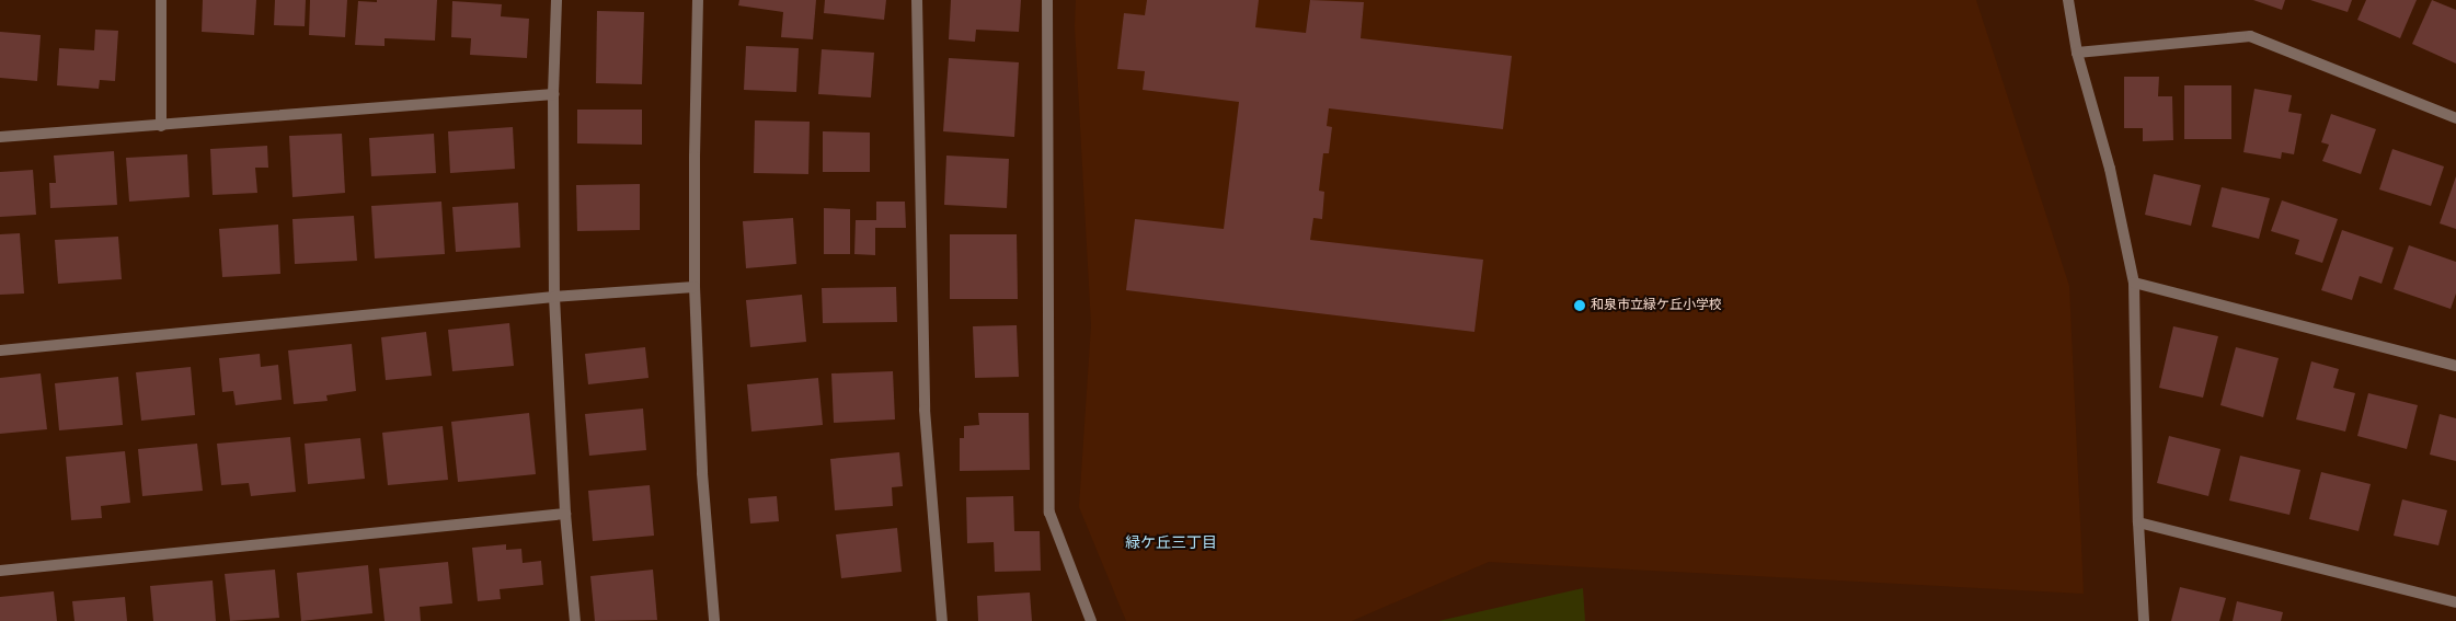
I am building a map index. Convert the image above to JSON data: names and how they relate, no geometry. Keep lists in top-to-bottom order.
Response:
{
  "districts": ["緑ケ丘三丁目"],
  "places": ["和泉市立緑ケ丘小学校"]
}
